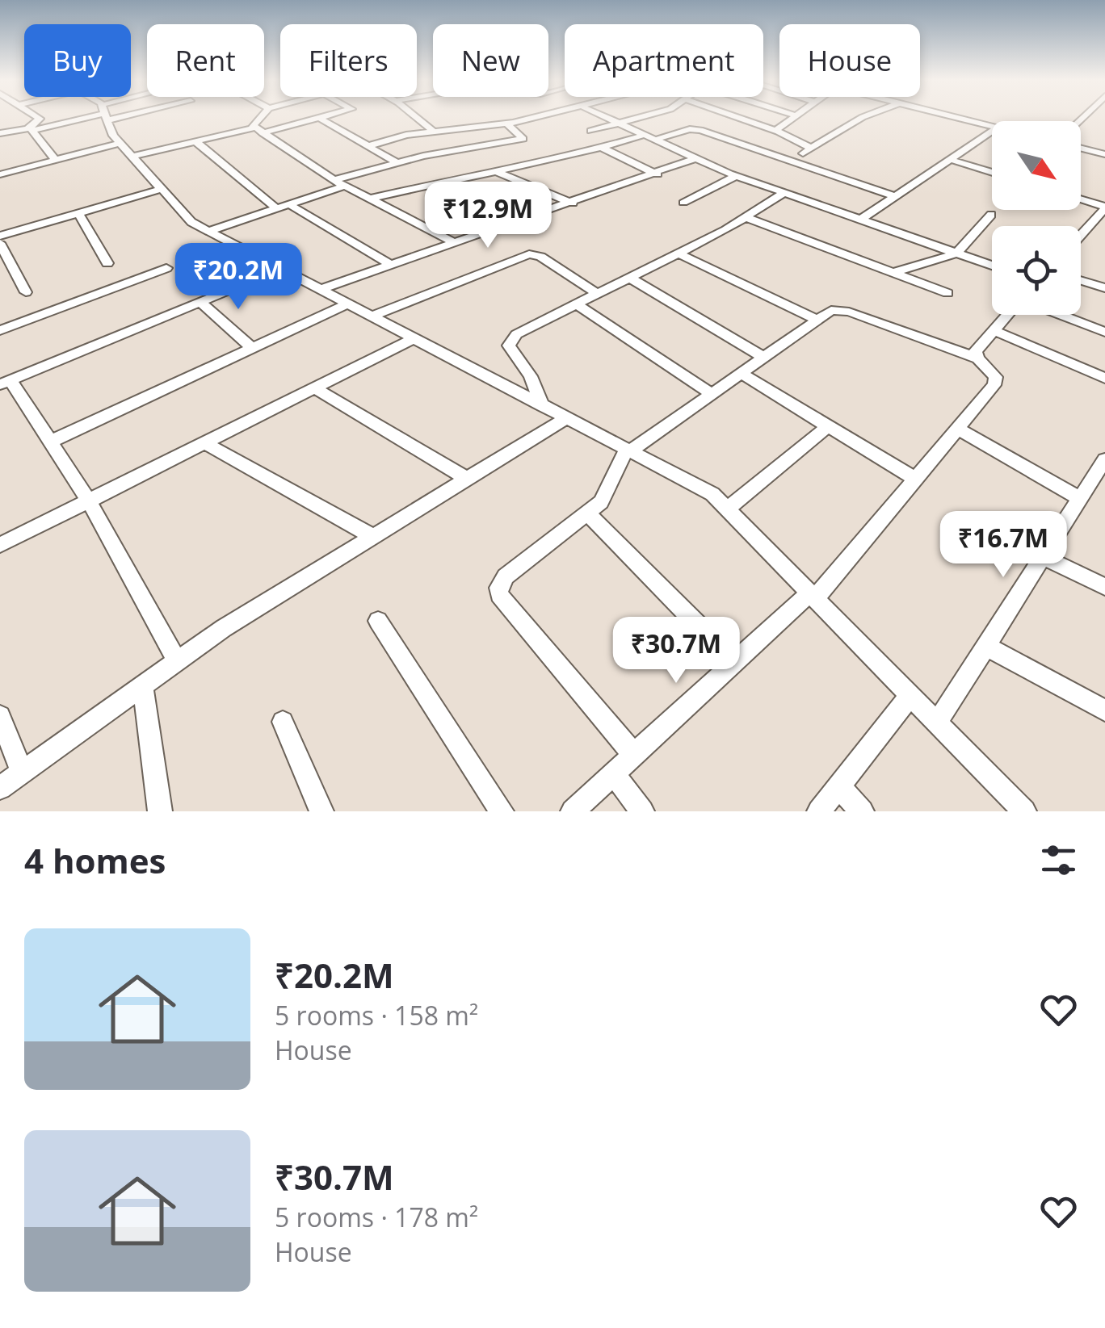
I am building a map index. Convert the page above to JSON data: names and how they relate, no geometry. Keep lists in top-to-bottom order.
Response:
{
  "north": "bottom right",
  "page": {
    "chip": [
      "Buy",
      "Rent",
      "Filters",
      "New",
      "Apartment",
      "House"
    ],
    "price": [
      "₹12.9M",
      "₹20.2M",
      "₹16.7M",
      "₹30.7M"
    ],
    "heading": "4 homes",
    "list": [
      {
        "name": "₹20.2M",
        "note": "5 rooms · 158 m² · House"
      },
      {
        "name": "₹30.7M",
        "note": "5 rooms · 178 m² · House"
      }
    ]
  }
}
